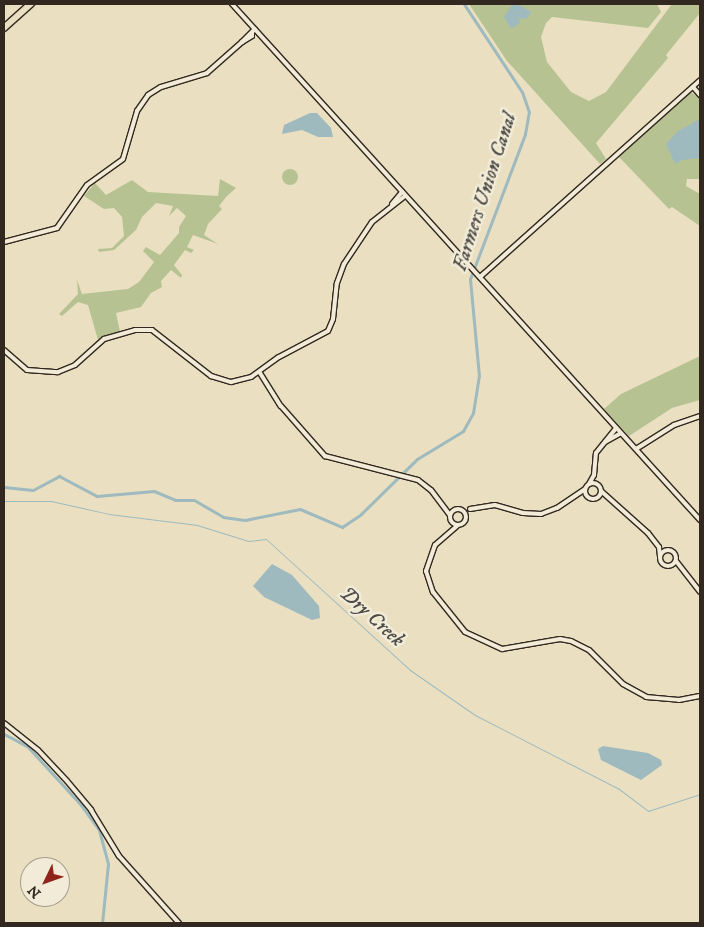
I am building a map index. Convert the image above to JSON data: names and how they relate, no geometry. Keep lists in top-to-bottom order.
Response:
{
  "water": ["Farmers Union Canal", "Dry Creek"],
  "north": "bottom left"
}
